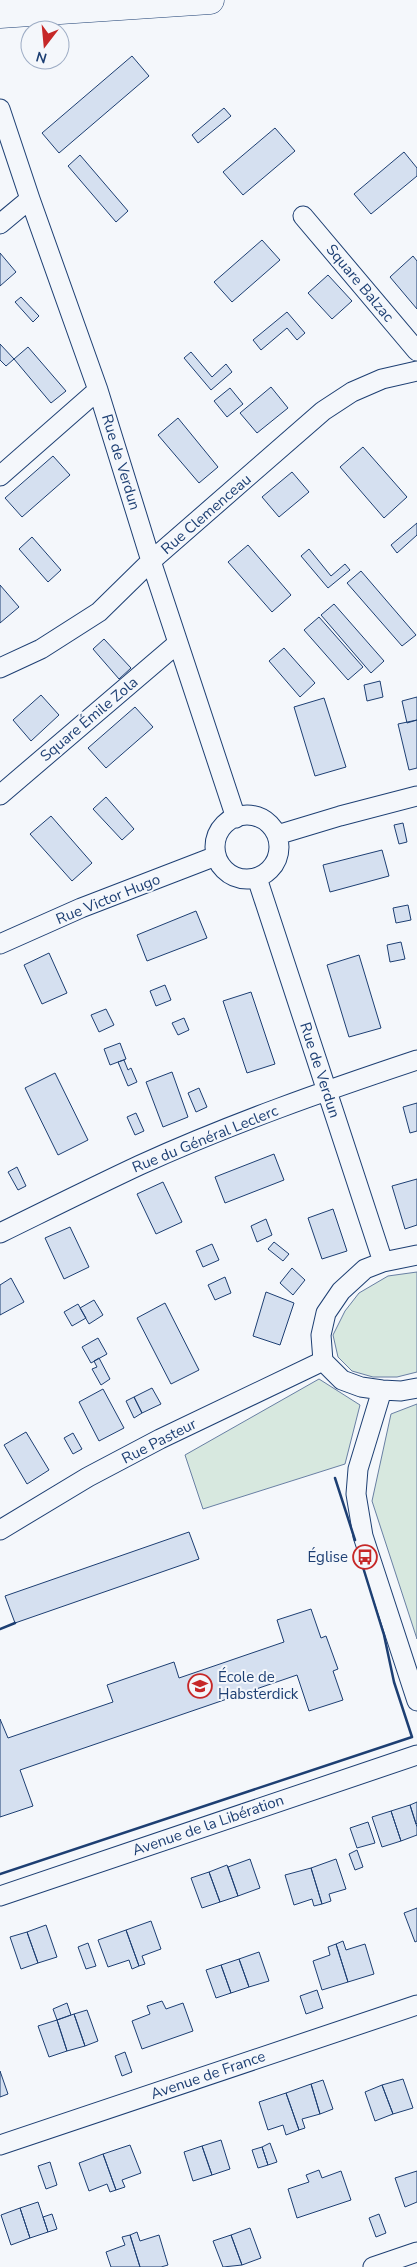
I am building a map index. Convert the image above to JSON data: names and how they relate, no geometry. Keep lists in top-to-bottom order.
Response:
{
  "streets": {
    "street": [
      "Square Balzac",
      "Rue de Verdun",
      "Rue Clemenceau",
      "Square Émile Zola",
      "Rue Victor Hugo",
      "Rue du Général Leclerc",
      "Rue Pasteur",
      "Avenue de la Libération",
      "Avenue de France"
    ]
  },
  "crossings": [
    ["Rue de Verdun", "Rue Clemenceau"],
    ["Rue de Verdun", "Square Émile Zola"],
    ["Rue de Verdun", "Rue Victor Hugo"],
    ["Rue de Verdun", "Rue du Général Leclerc"]
  ],
  "places": {
    "bus stop": ["Église"],
    "school or university": ["École de Habsterdick"]
  },
  "north": "bottom"
}
